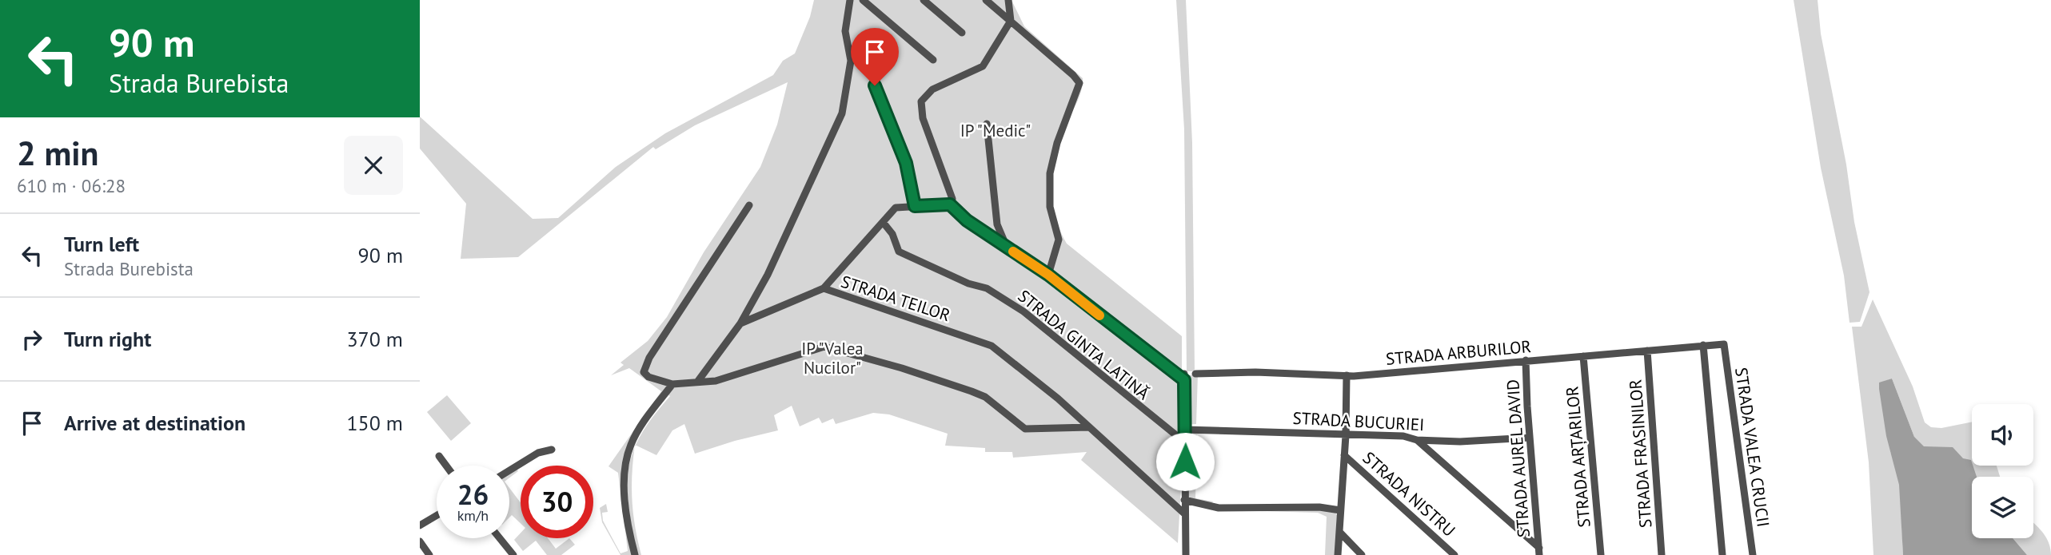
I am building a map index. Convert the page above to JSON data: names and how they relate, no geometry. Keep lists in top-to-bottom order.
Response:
{
  "streets": {
    "street": [
      "STRADA TEILOR",
      "STRADA GINTA LATINĂ",
      "STRADA ARBURILOR",
      "STRADA BUCURIEI",
      "STRADA VALEA CRUCII",
      "STRADA FRASINILOR",
      "STRADA ARȚARILOR",
      "STRADA AUREL DAVID",
      "STRADA NISTRU"
    ]
  },
  "crossings": [
    ["STRADA ARBURILOR", "STRADA VALEA CRUCII"],
    ["STRADA ARBURILOR", "STRADA FRASINILOR"],
    ["STRADA ARBURILOR", "STRADA ARȚARILOR"],
    ["STRADA ARBURILOR", "STRADA AUREL DAVID"],
    ["STRADA BUCURIEI", "STRADA AUREL DAVID"]
  ],
  "parks": ["IP \"Medic\"", "IP \"Valea Nucilor\""],
  "page": {
    "turn": ["90 m", "Strada Burebista"],
    "heading": ["2 min", "610 m · 06:28"],
    "list": [
      {
        "name": "Turn left",
        "note": "Strada Burebista",
        "value": "90 m"
      },
      {
        "name": "Turn right",
        "value": "370 m"
      },
      {
        "name": "Arrive at destination",
        "value": "150 m"
      }
    ],
    "speed": "26 km/h",
    "limit": "30"
  }
}
